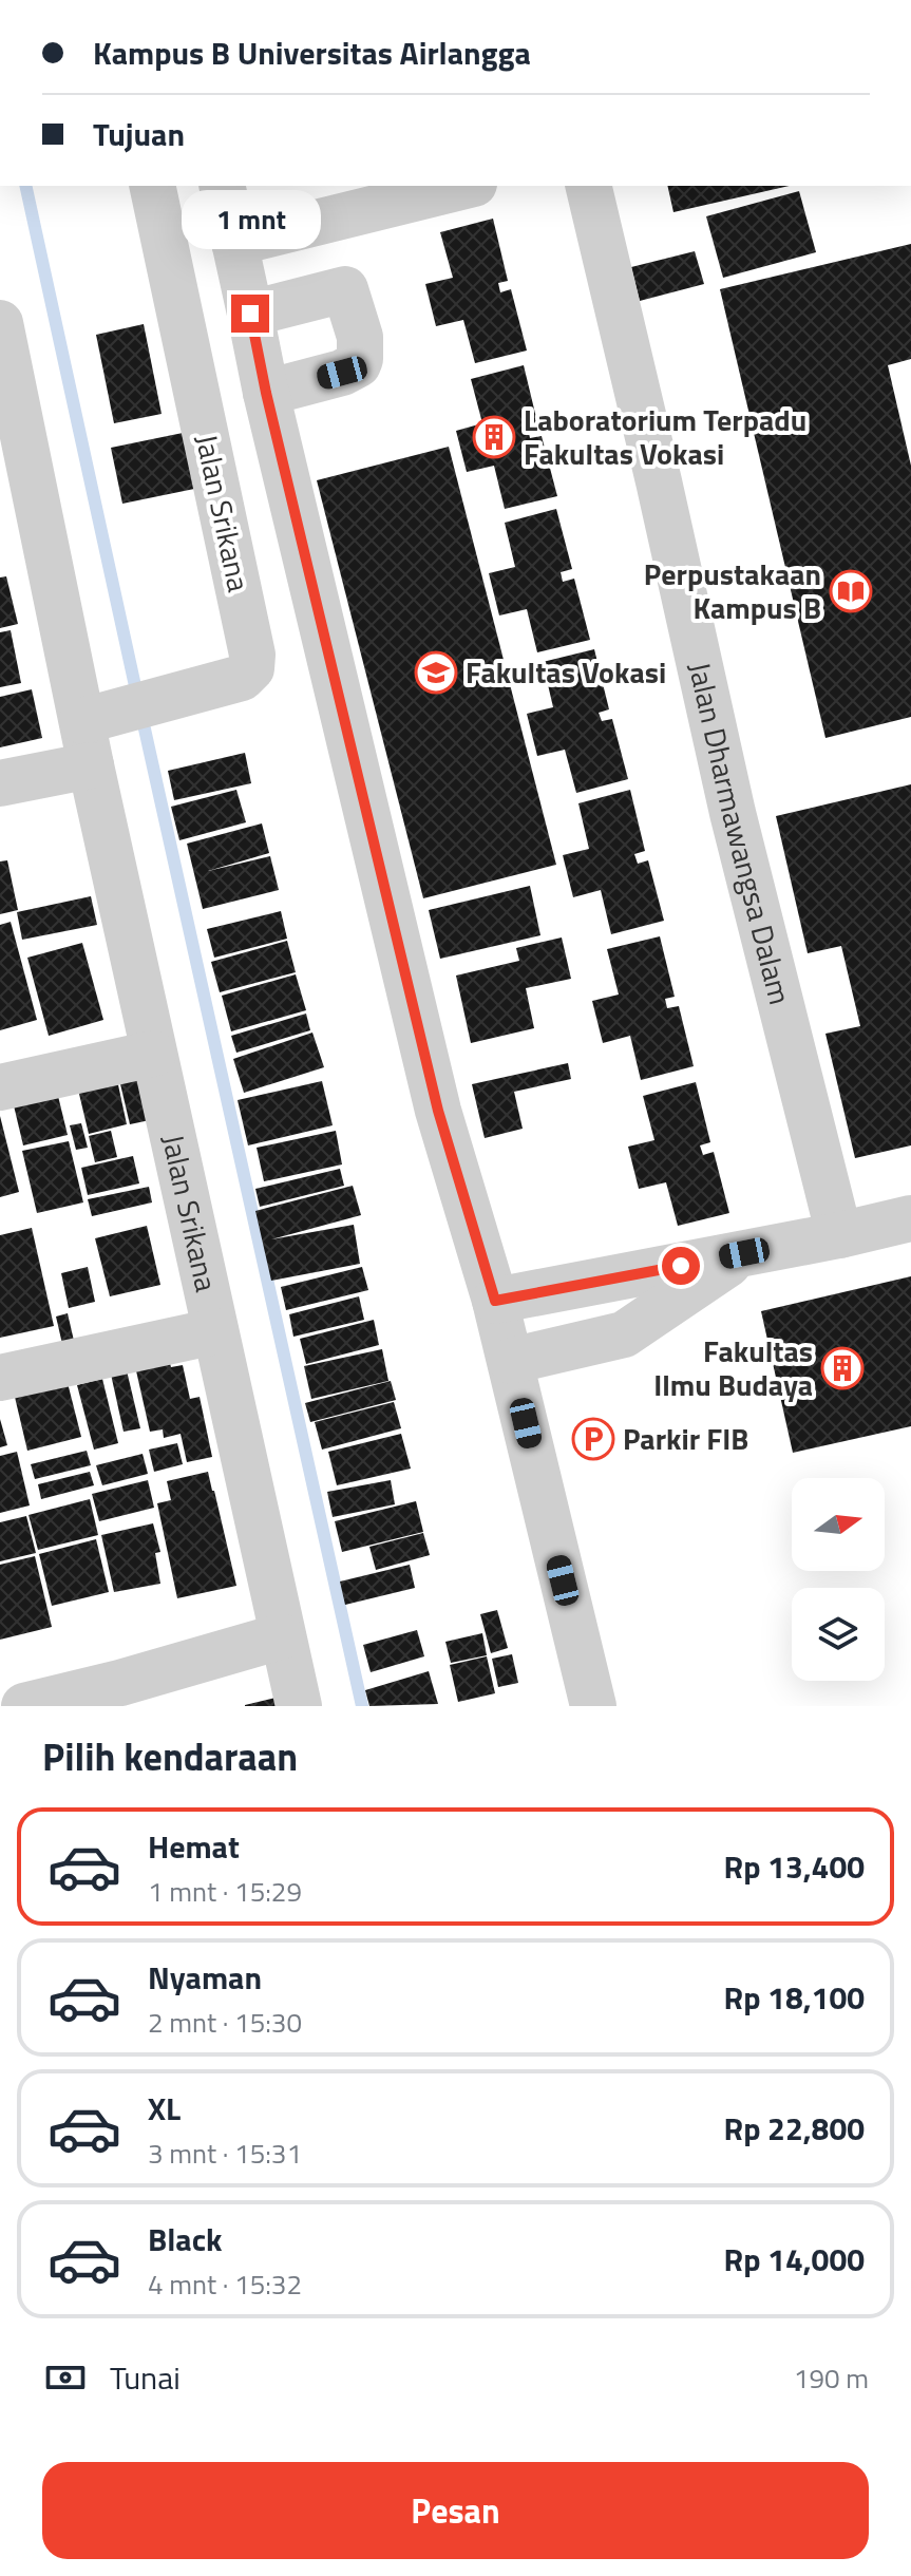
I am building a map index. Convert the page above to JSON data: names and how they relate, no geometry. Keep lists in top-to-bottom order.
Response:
{
  "streets": {
    "street": ["Jalan Srikana", "Jalan Dharmawangsa Dalam"]
  },
  "places": {
    "building": ["Laboratorium Terpadu Fakultas Vokasi", "Fakultas Ilmu Budaya"],
    "library": ["Perpustakaan Kampus B"],
    "school or university": ["Fakultas Vokasi"],
    "parking": ["Parkir FIB"]
  },
  "north": "right",
  "page": {
    "banner": ["Kampus B Universitas Airlangga", "Tujuan"],
    "bubble": "1 mnt",
    "heading": "Pilih kendaraan",
    "list": [
      {
        "name": "Hemat",
        "note": "1 mnt · 15:29",
        "value": "Rp 13,400"
      },
      {
        "name": "Nyaman",
        "note": "2 mnt · 15:30",
        "value": "Rp 18,100"
      },
      {
        "name": "XL",
        "note": "3 mnt · 15:31",
        "value": "Rp 22,800"
      },
      {
        "name": "Black",
        "note": "4 mnt · 15:32",
        "value": "Rp 14,000"
      }
    ],
    "pay": ["Tunai", "190 m"],
    "buttons": "Pesan"
  }
}
